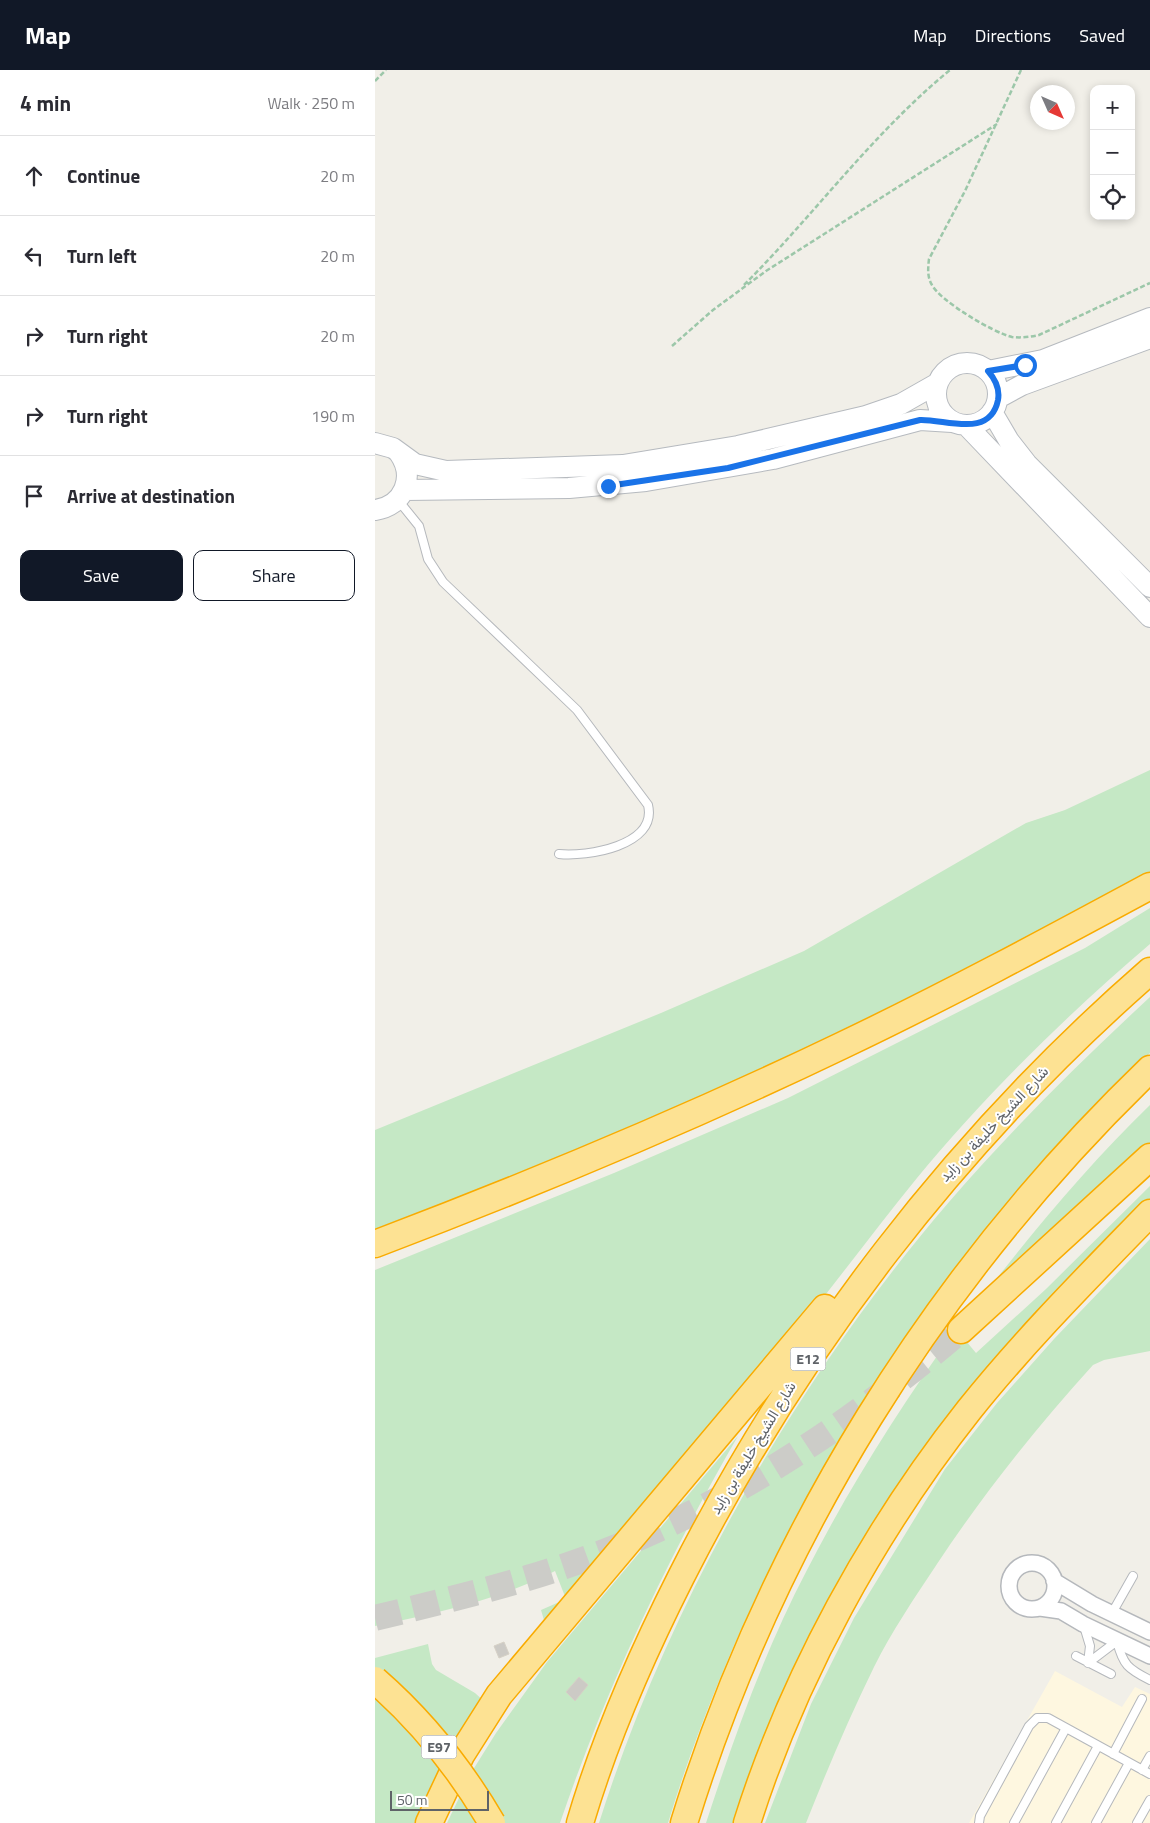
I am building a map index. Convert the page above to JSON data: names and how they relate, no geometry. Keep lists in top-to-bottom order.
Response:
{
  "streets": {
    "highway": ["شارع الشيخ خليفة بن زايد", "E12", "E97"]
  },
  "scale_bar": "50 m",
  "north": "bottom right",
  "page": {
    "header": "Map",
    "nav": ["Map", "Directions", "Saved"],
    "heading": ["4 min", "Walk · 250 m"],
    "map_buttons": ["+", "−"],
    "list": [
      ["Continue", "20 m"],
      ["Turn left", "20 m"],
      ["Turn right", "20 m"],
      ["Turn right", "190 m"],
      "Arrive at destination"
    ],
    "buttons": ["Save", "Share"],
    "scale": "50 m"
  }
}
